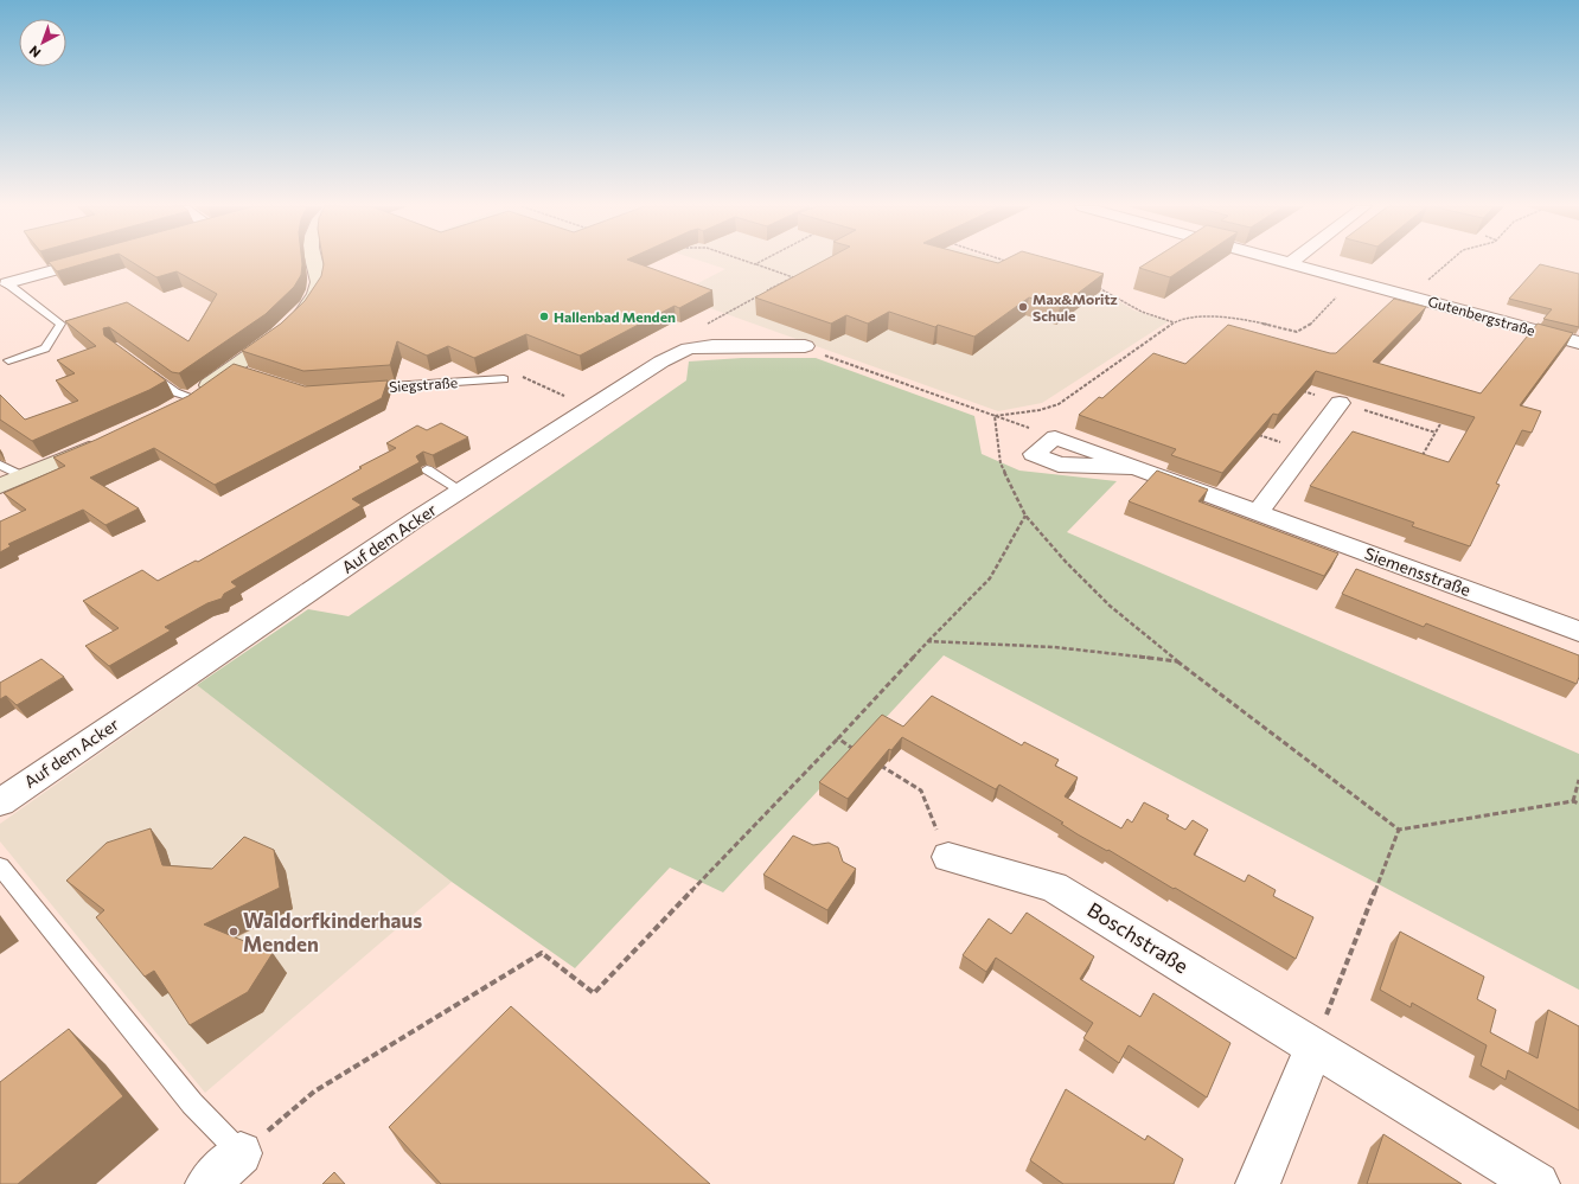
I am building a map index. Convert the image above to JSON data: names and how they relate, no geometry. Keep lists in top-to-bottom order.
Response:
{
  "streets": {
    "street": [
      "Gutenbergstraße",
      "Auf dem Acker",
      "Siemensstraße",
      "Boschstraße"
    ],
    "lane": ["Siegstraße"]
  },
  "places": ["Max&Moritz Schule", "Hallenbad Menden", "Waldorfkinderhaus Menden"],
  "north": "bottom left"
}
